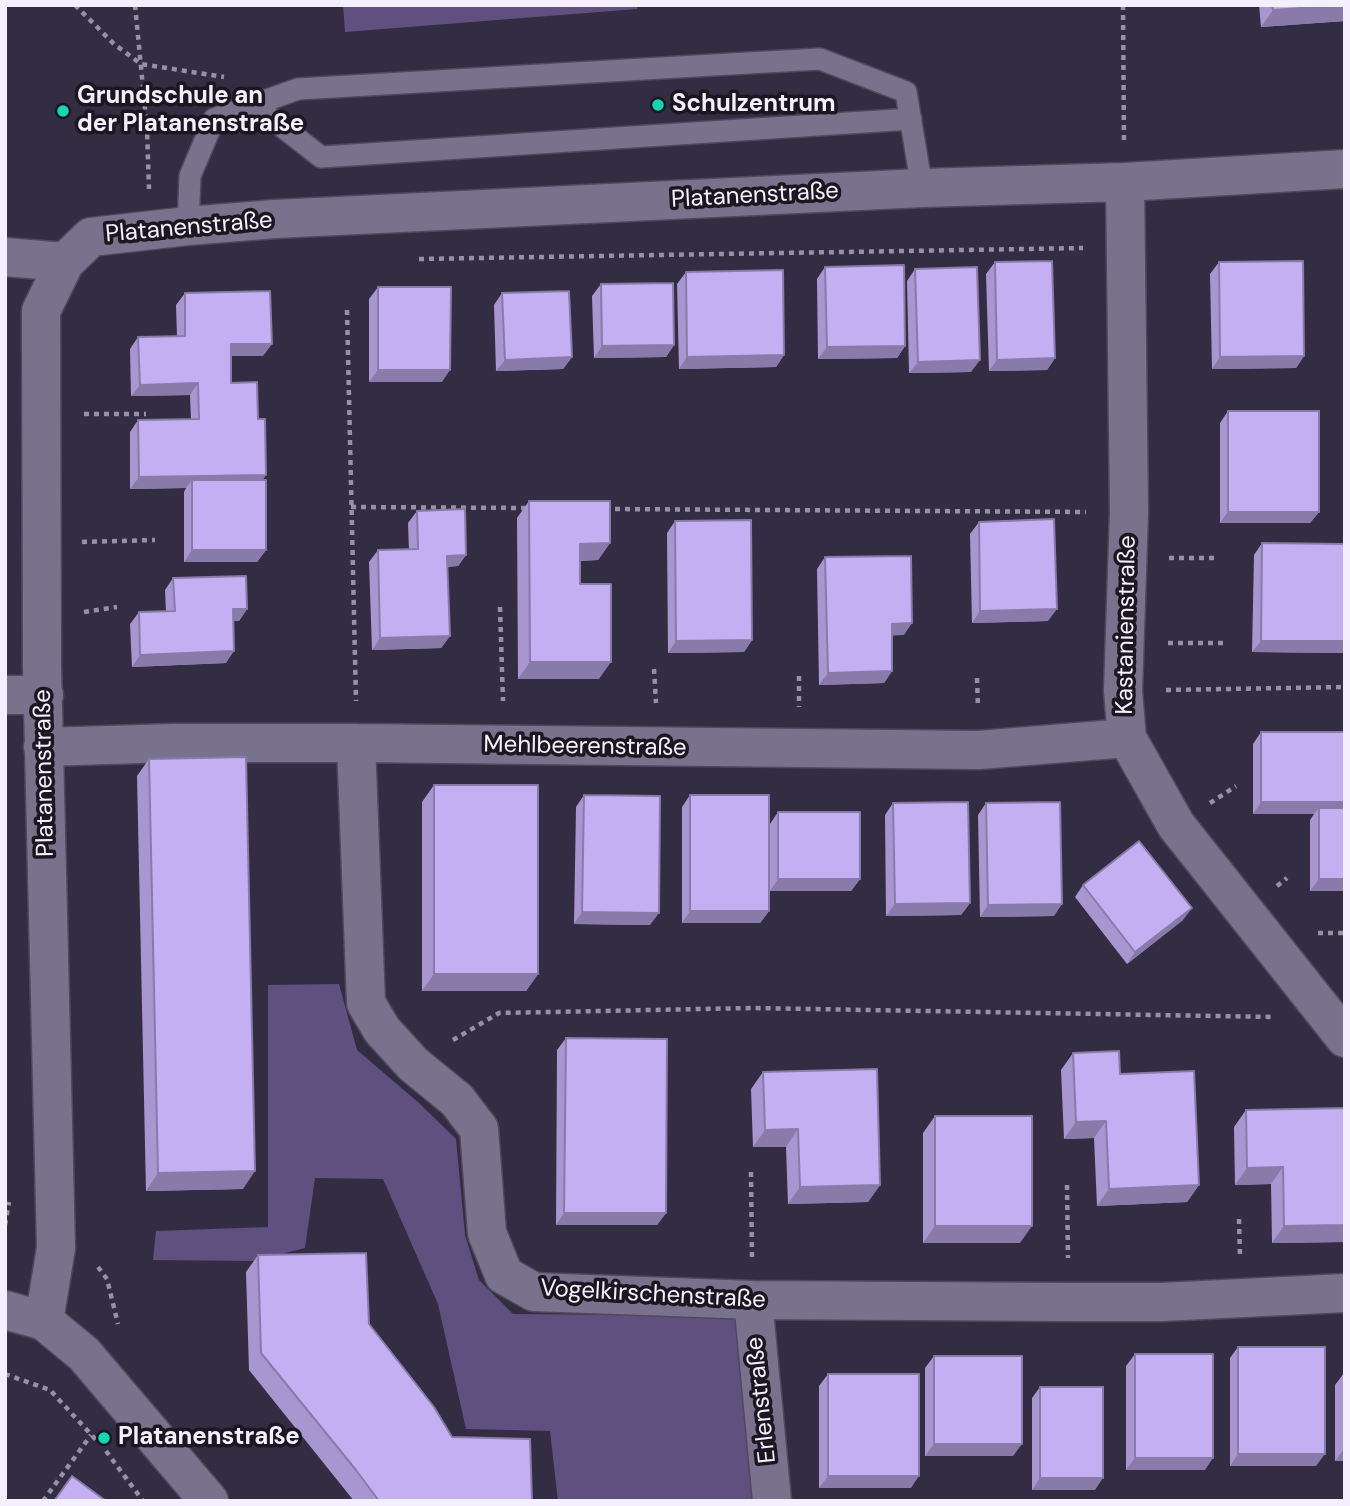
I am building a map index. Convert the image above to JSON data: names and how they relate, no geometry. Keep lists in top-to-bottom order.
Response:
{
  "streets": {
    "street": [
      "Platanenstraße",
      "Kastanienstraße",
      "Mehlbeerenstraße",
      "Vogelkirschenstraße",
      "Erlenstraße"
    ]
  },
  "crossings": [
    ["Platanenstraße", "Kastanienstraße"],
    ["Platanenstraße", "Mehlbeerenstraße"],
    ["Kastanienstraße", "Mehlbeerenstraße"],
    ["Mehlbeerenstraße", "Vogelkirschenstraße"],
    ["Vogelkirschenstraße", "Erlenstraße"]
  ],
  "places": ["Schulzentrum", "Grundschule an der Platanenstraße", "Platanenstraße"]
}
